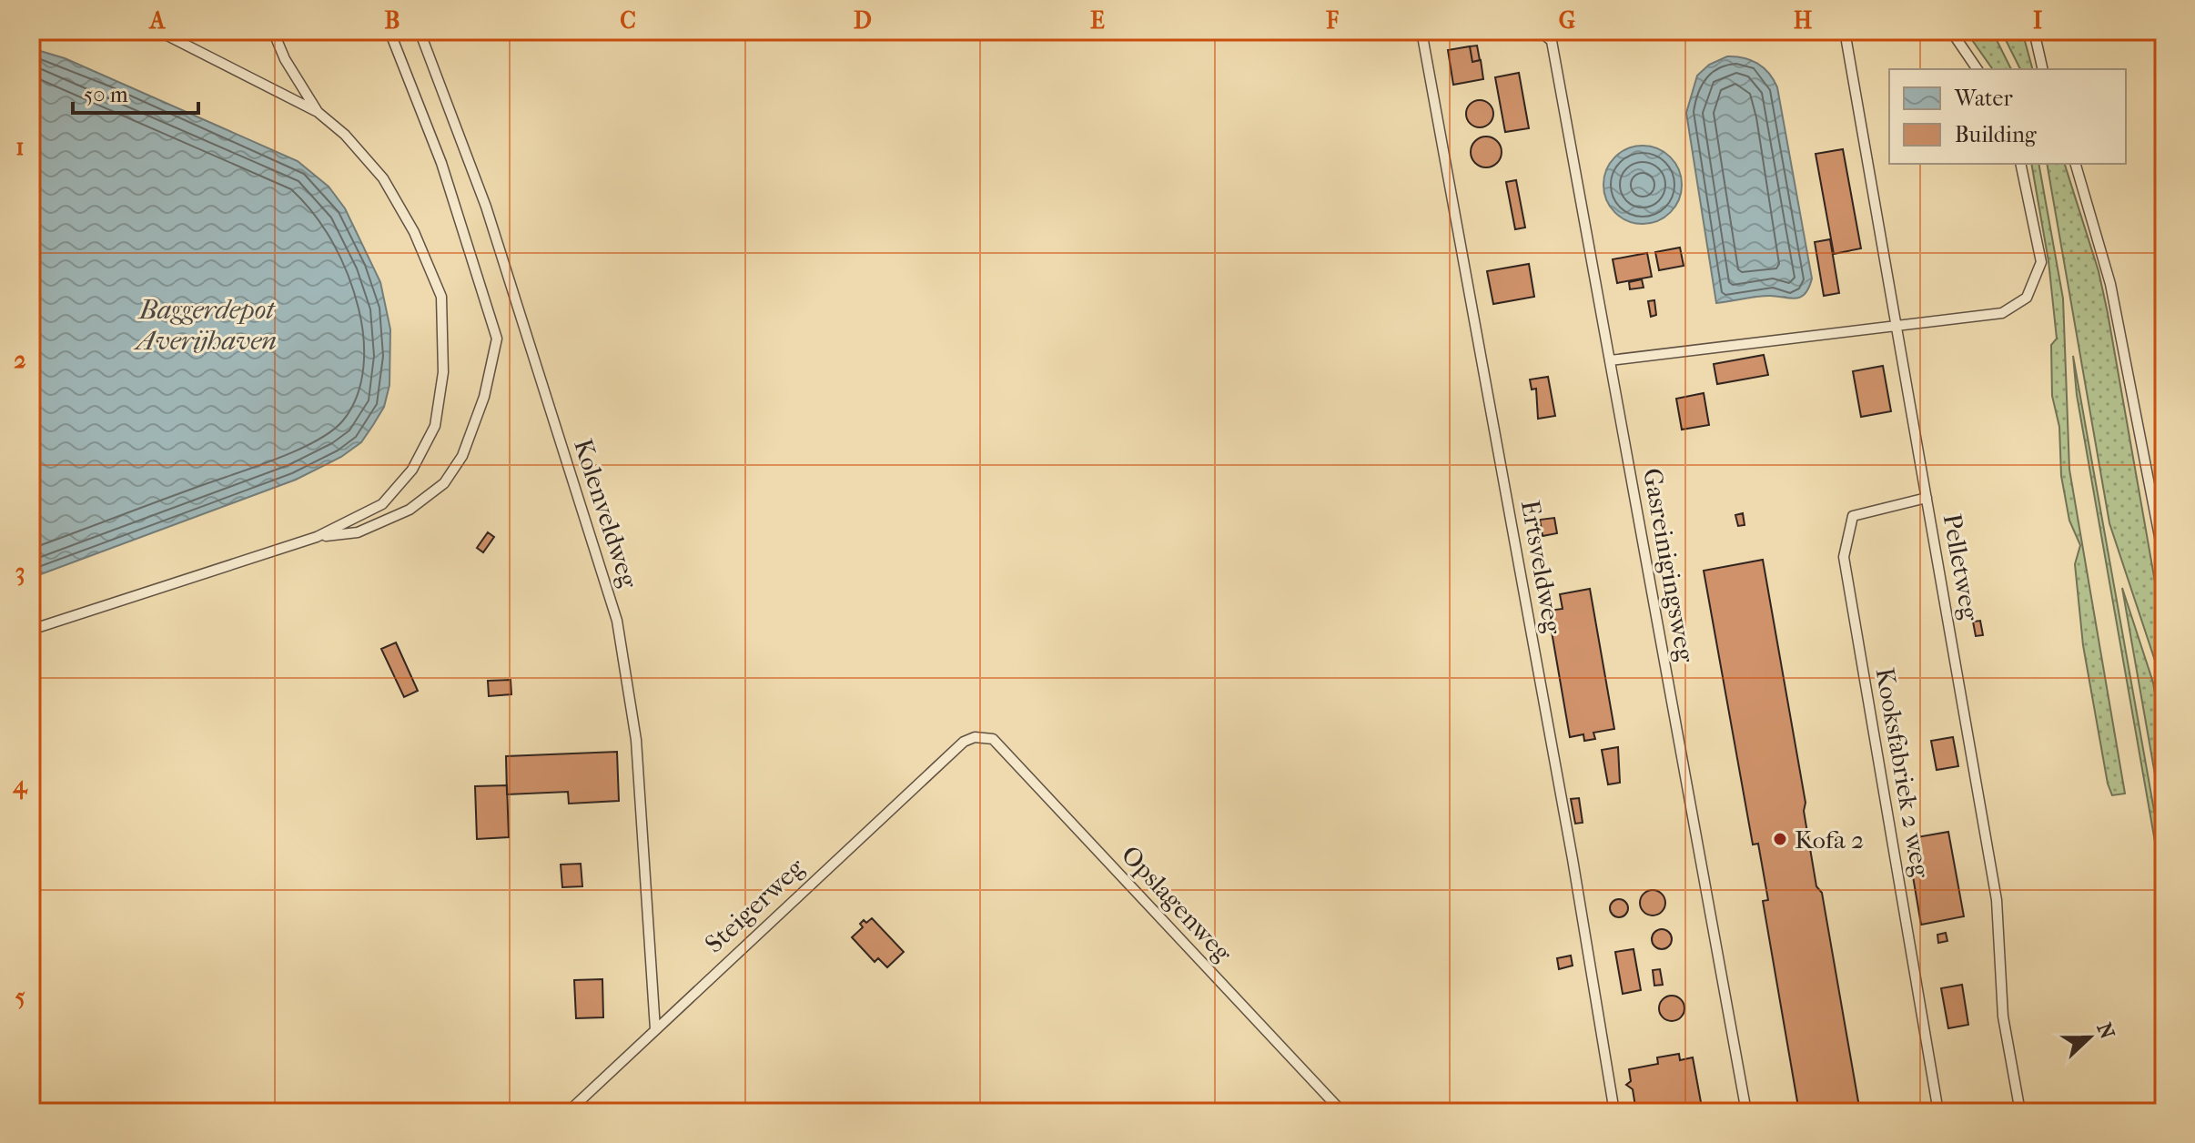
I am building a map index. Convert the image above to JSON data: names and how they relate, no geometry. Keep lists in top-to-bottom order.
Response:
{
  "streets": {
    "lane": [
      "Kolenveldweg",
      "Gasreinigingsweg",
      "Ertsveldweg",
      "Pelletweg",
      "Kooksfabriek 2 weg",
      "Opslagenweg",
      "Steigerweg"
    ]
  },
  "crossings": [
    ["Kolenveldweg", "Steigerweg"],
    ["Pelletweg", "Kooksfabriek 2 weg"],
    ["Opslagenweg", "Steigerweg"]
  ],
  "water": ["Baggerdepot Averijhaven"],
  "places": ["Kofa 2"],
  "legend": ["Water", "Building"],
  "scale_bar": "50 m",
  "north": "right",
  "grid": {
    "columns": [
      "A",
      "B",
      "C",
      "D",
      "E",
      "F",
      "G",
      "H",
      "I"
    ],
    "rows": [
      "1",
      "2",
      "3",
      "4",
      "5"
    ]
  }
}
